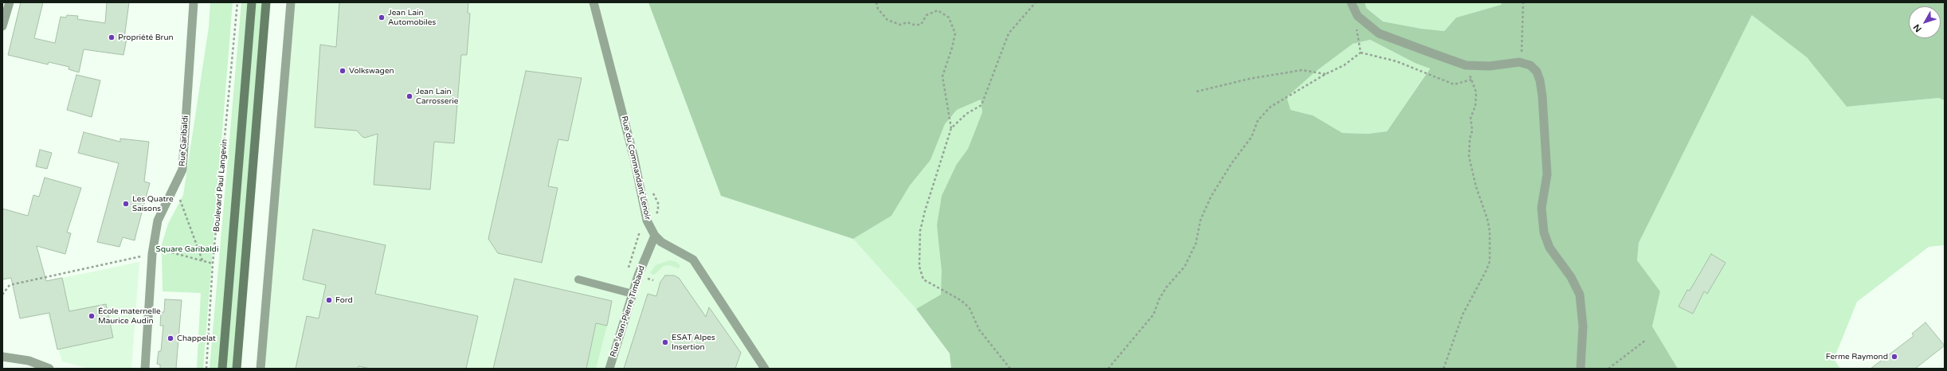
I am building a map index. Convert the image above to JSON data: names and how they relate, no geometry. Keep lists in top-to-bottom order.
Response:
{
  "streets": {
    "main road": ["Boulevard Paul Langevin"],
    "street": ["Rue Garibaldi", "Rue du Commandant Lenoir", "Rue Jean-Pierre Timbaud"]
  },
  "crossings": [
    ["Rue du Commandant Lenoir", "Rue Jean-Pierre Timbaud"]
  ],
  "parks": ["Square Garibaldi"],
  "places": [
    "Jean Lain Automobiles",
    "Propriété Brun",
    "Volkswagen",
    "Jean Lain Carrosserie",
    "Les Quatre Saisons",
    "Ford",
    "École maternelle Maurice Audin",
    "Chappelat",
    "ESAT Alpes Insertion",
    "Ferme Raymond"
  ],
  "north": "bottom left"
}
